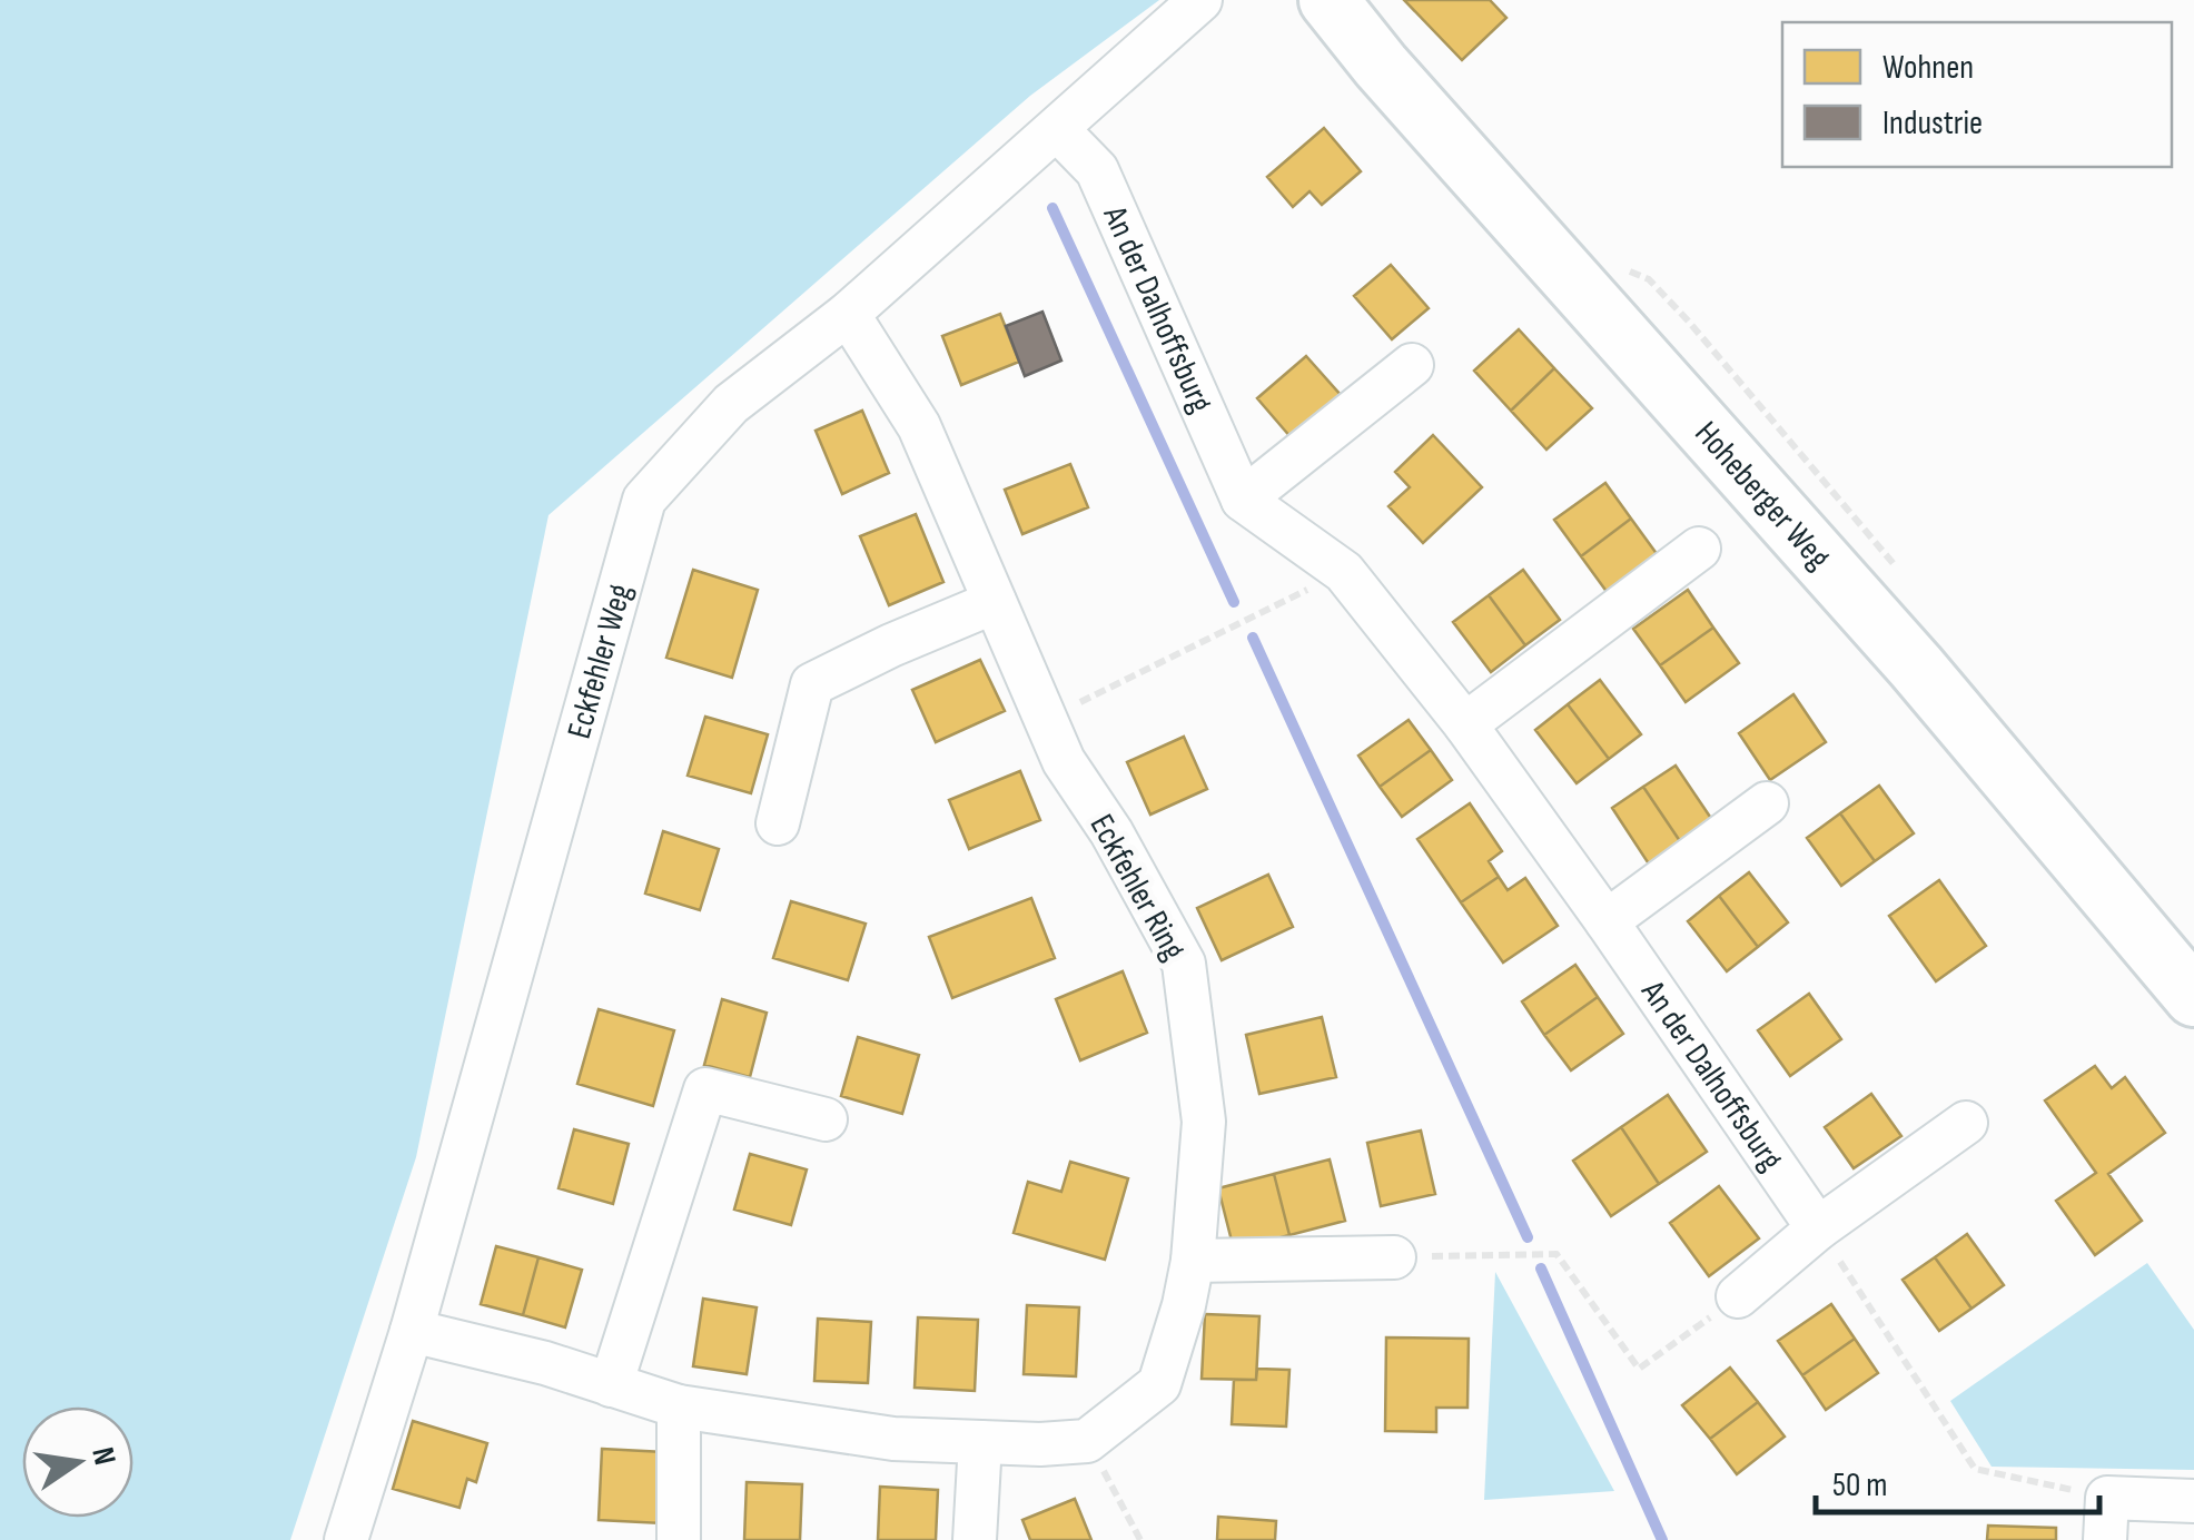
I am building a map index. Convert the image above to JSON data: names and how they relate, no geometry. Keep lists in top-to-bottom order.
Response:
{
  "streets": {
    "street": [
      "An der Dalhoffsburg",
      "Hoheberger Weg",
      "Eckfehler Weg",
      "Eckfehler Ring"
    ]
  },
  "crossings": [
    ["An der Dalhoffsburg", "Eckfehler Weg"],
    ["Eckfehler Weg", "Eckfehler Ring"]
  ],
  "legend": ["Wohnen", "Industrie"],
  "scale_bar": "50 m",
  "north": "right"
}
